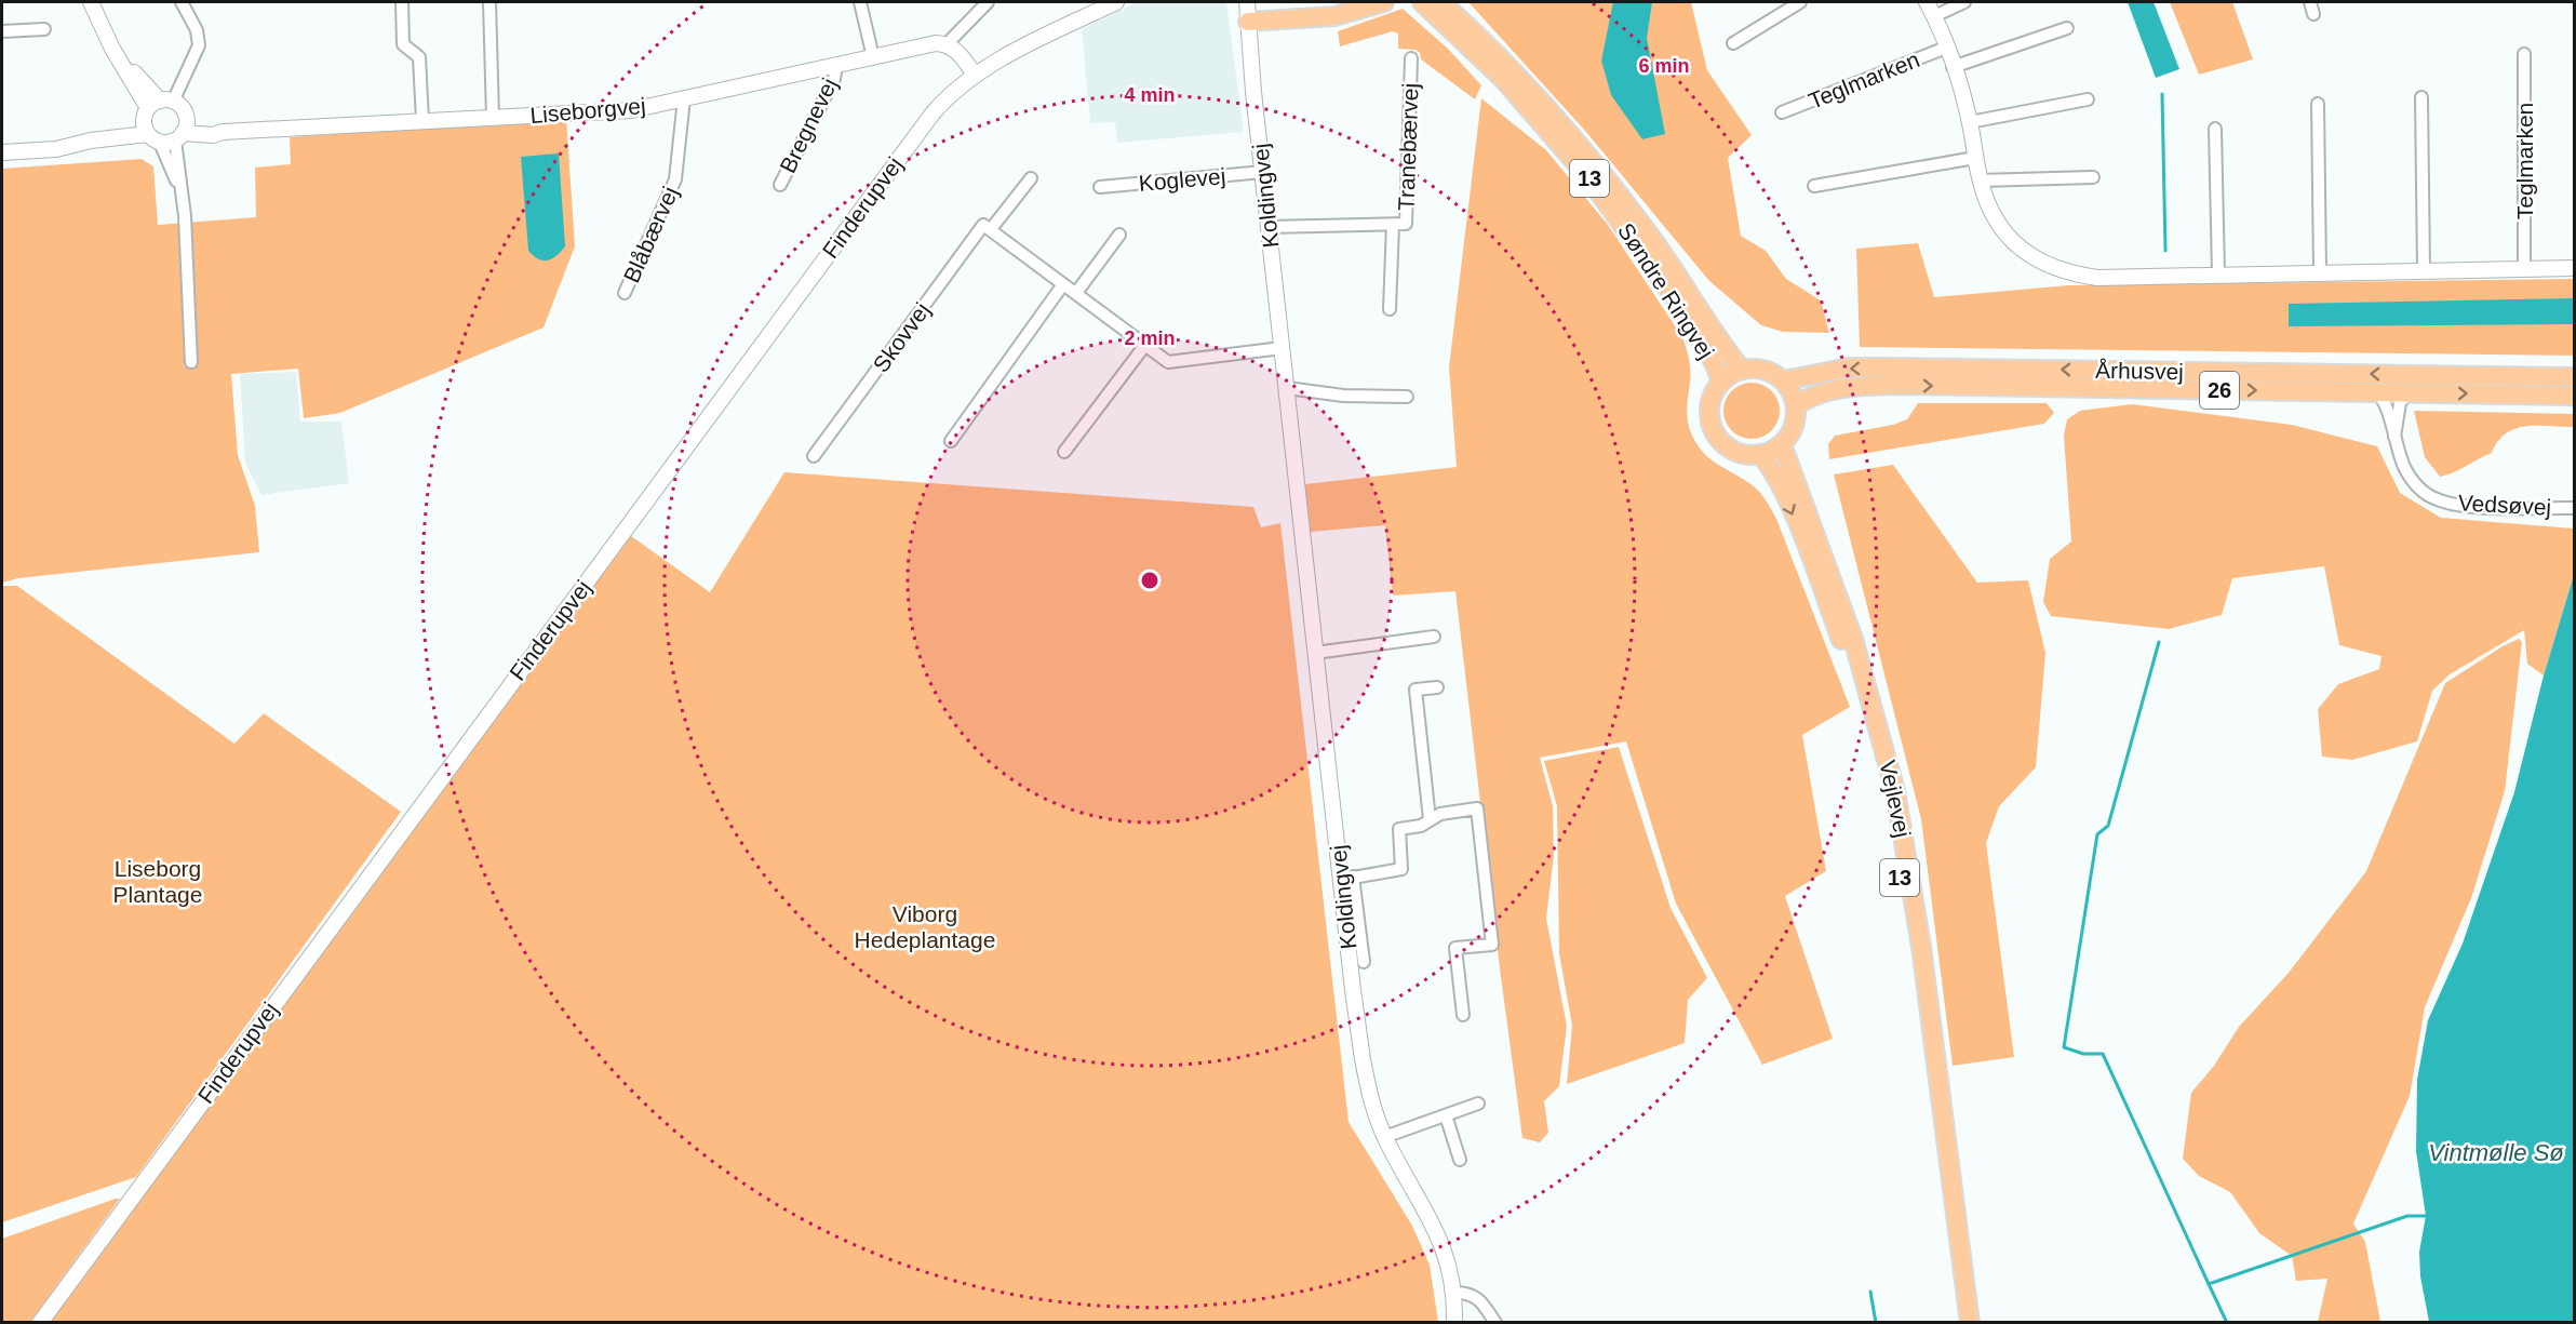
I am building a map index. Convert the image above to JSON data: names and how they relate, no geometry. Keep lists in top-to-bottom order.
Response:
{
  "streets": {
    "main road": [
      "13",
      "Søndre Ringvej",
      "Århusvej",
      "26",
      "Vejlevej"
    ],
    "street": [
      "Teglmarken",
      "Liseborgvej",
      "Bregnevej",
      "Tranebærvej",
      "Koglevej",
      "Koldingvej",
      "Finderupvej",
      "Blåbærvej",
      "Skovvej",
      "Vedsøvej"
    ]
  },
  "crossings": [
    ["Liseborgvej", "Bregnevej"],
    ["Liseborgvej", "Blåbærvej"],
    ["Tranebærvej", "Koldingvej"],
    ["Koglevej", "Koldingvej"],
    ["Søndre Ringvej", "Århusvej"],
    ["Søndre Ringvej", "Vejlevej"],
    ["Århusvej", "Vedsøvej"],
    ["Århusvej", "Vejlevej"]
  ],
  "water": ["Vintmølle Sø"],
  "parks": ["Liseborg Plantage", "Viborg Hedeplantage"],
  "rings": ["6 min", "4 min", "2 min"]
}
